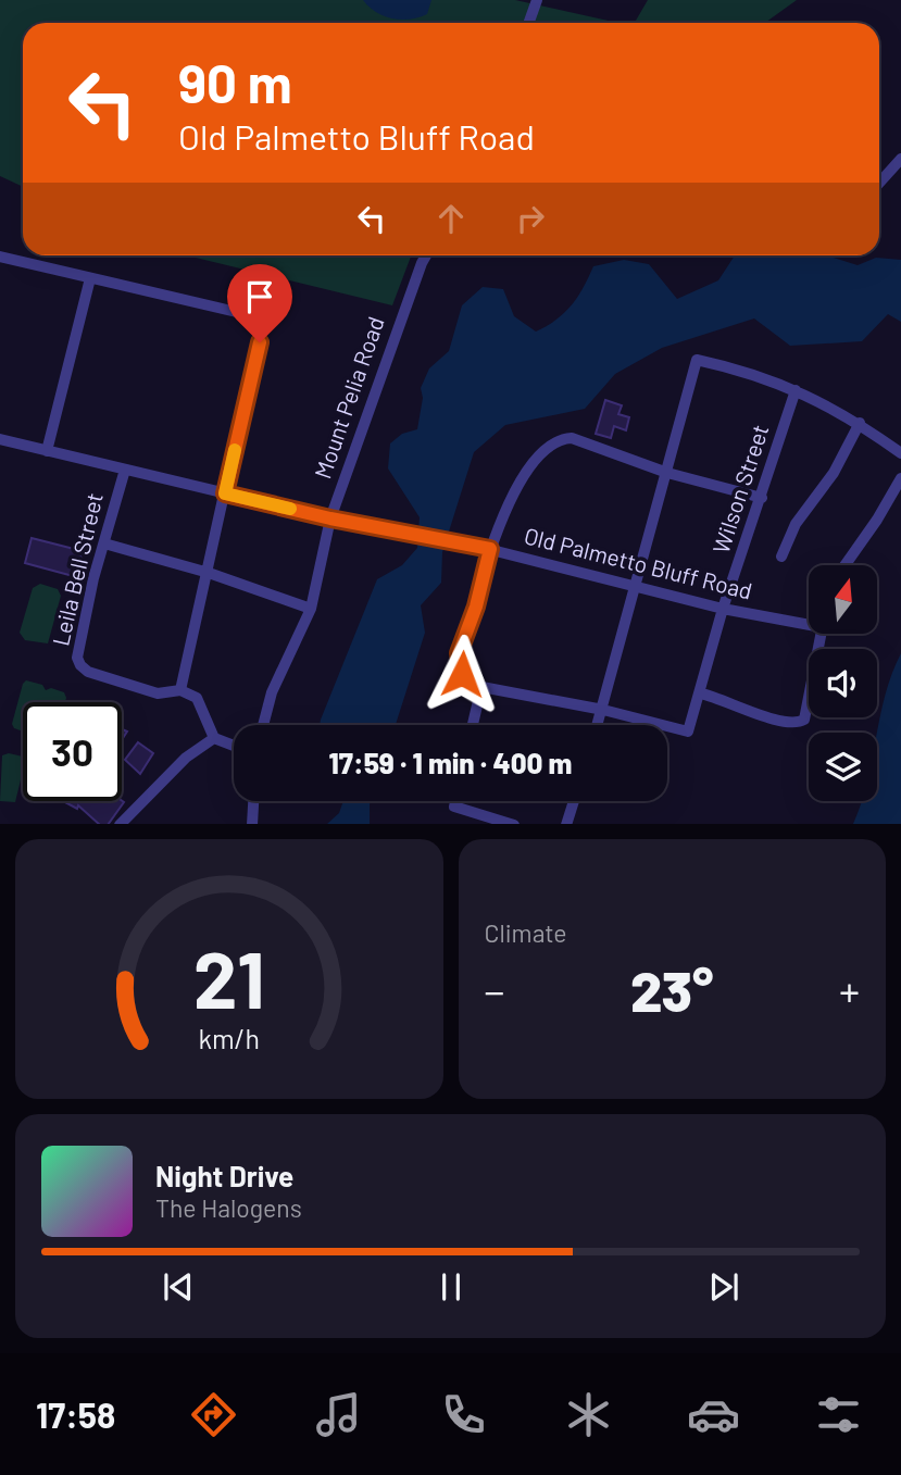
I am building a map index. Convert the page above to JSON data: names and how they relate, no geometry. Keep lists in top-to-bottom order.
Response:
{
  "streets": {
    "street": [
      "Mount Pelia Road",
      "Wilson Street",
      "Old Palmetto Bluff Road",
      "Leila Bell Street"
    ]
  },
  "crossings": [
    ["Mount Pelia Road", "Old Palmetto Bluff Road"],
    ["Wilson Street", "Old Palmetto Bluff Road"],
    ["Old Palmetto Bluff Road", "Leila Bell Street"]
  ],
  "north": "top",
  "page": {
    "turn": ["90 m", "Old Palmetto Bluff Road"],
    "limit": "30",
    "trip": "17:59 · 1 min · 400 m",
    "tile": "Climate",
    "heat": ["−", "23°", "+"],
    "song": ["Night Drive", "The Halogens"],
    "tabs": "17:58",
    "gauge": ["21", "km/h"]
  }
}
